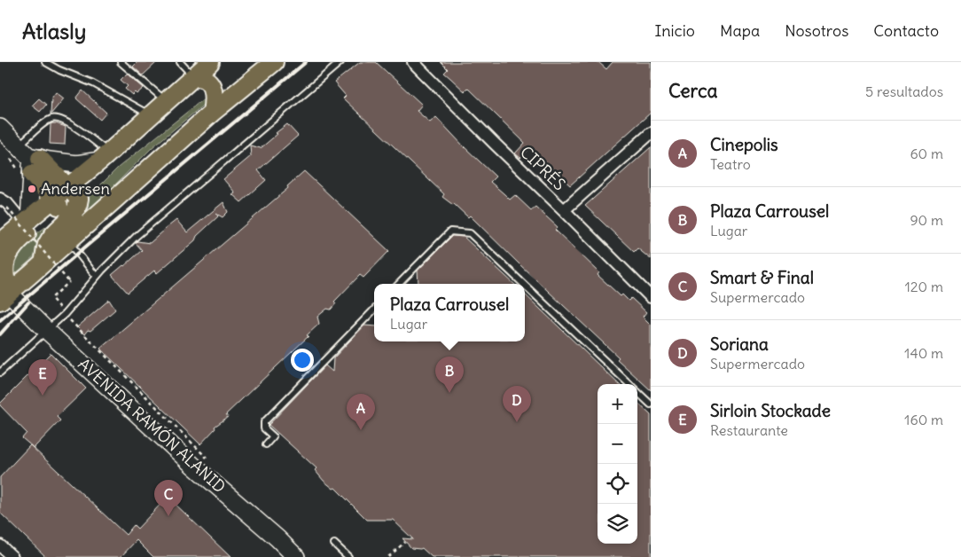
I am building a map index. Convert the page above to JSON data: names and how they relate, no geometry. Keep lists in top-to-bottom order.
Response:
{
  "streets": {
    "street": ["CIPRÉS", "AVENIDA RAMÓN ALANID"]
  },
  "places": ["Andersen"],
  "page": {
    "header": "Atlasly",
    "nav": [
      "Inicio",
      "Mapa",
      "Nosotros",
      "Contacto"
    ],
    "heading": ["Cerca", "5 resultados"],
    "list": [
      {
        "mark": "A",
        "name": "Cinepolis",
        "note": "Teatro",
        "value": "60 m"
      },
      {
        "mark": "B",
        "name": "Plaza Carrousel",
        "note": "Lugar",
        "value": "90 m"
      },
      {
        "mark": "C",
        "name": "Smart & Final",
        "note": "Supermercado",
        "value": "120 m"
      },
      {
        "mark": "D",
        "name": "Soriana",
        "note": "Supermercado",
        "value": "140 m"
      },
      {
        "mark": "E",
        "name": "Sirloin Stockade",
        "note": "Restaurante",
        "value": "160 m"
      }
    ],
    "popup": ["Plaza Carrousel", "Lugar"],
    "pins": [
      "B",
      "E",
      "D",
      "A",
      "C"
    ],
    "map_buttons": ["+", "−"]
  }
}
